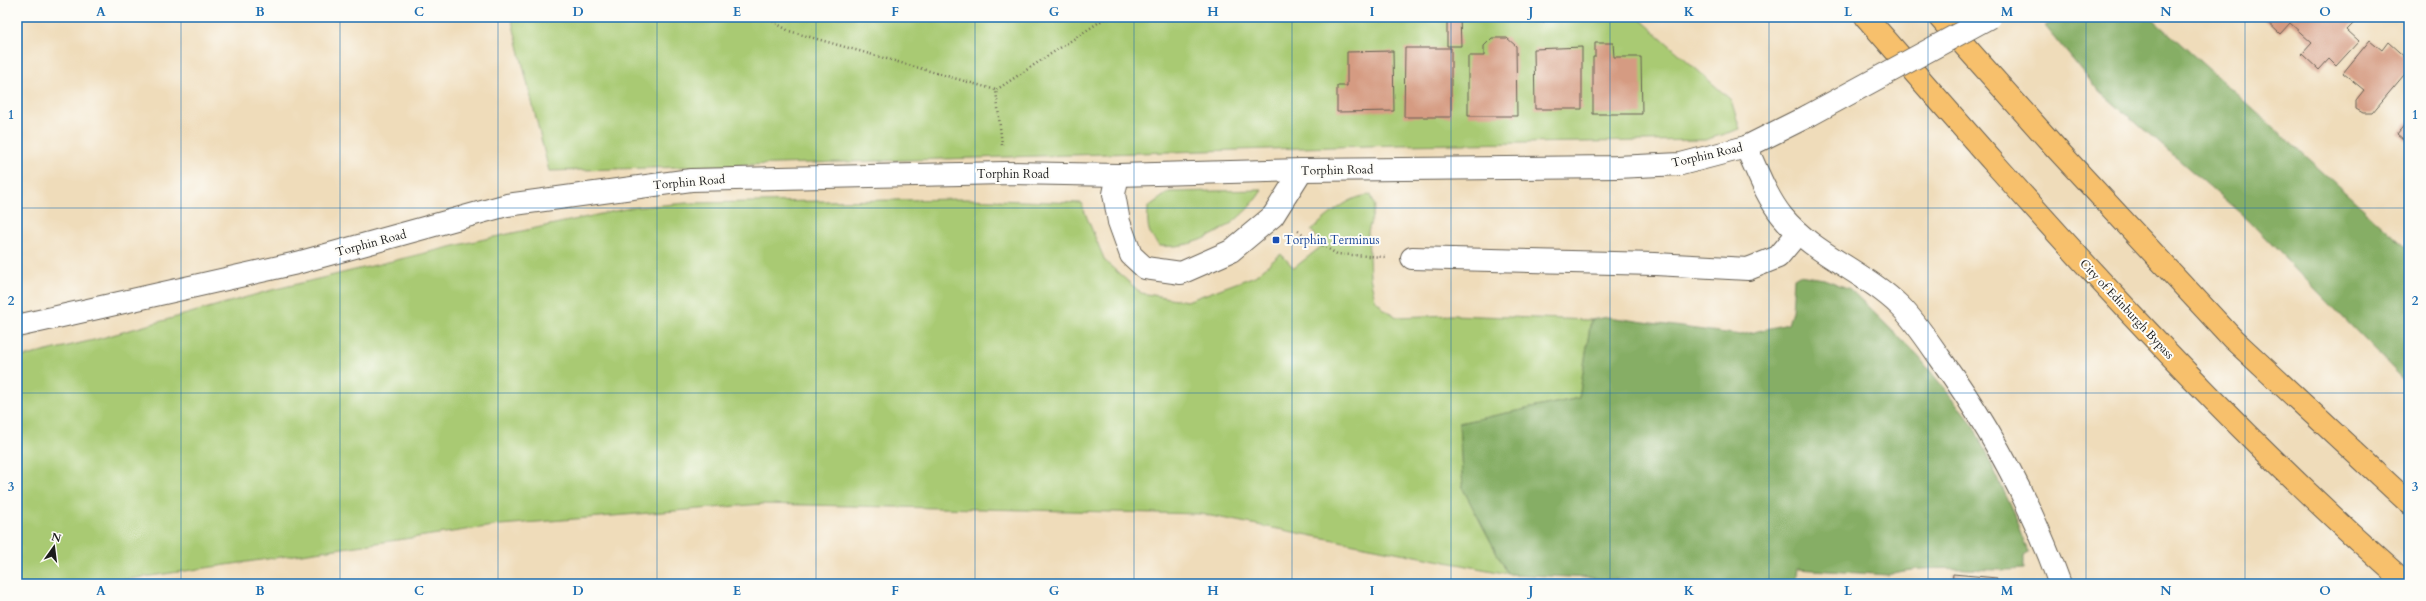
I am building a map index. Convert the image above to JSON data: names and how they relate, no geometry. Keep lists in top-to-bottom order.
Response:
{
  "streets": {
    "highway": ["City of Edinburgh Bypass"],
    "street": ["Torphin Road"]
  },
  "places": {
    "transit": ["Torphin Terminus"]
  },
  "north": "top",
  "grid": {
    "columns": [
      "A",
      "B",
      "C",
      "D",
      "E",
      "F",
      "G",
      "H",
      "I",
      "J",
      "K",
      "L",
      "M",
      "N",
      "O"
    ],
    "rows": ["1", "2", "3"]
  }
}
